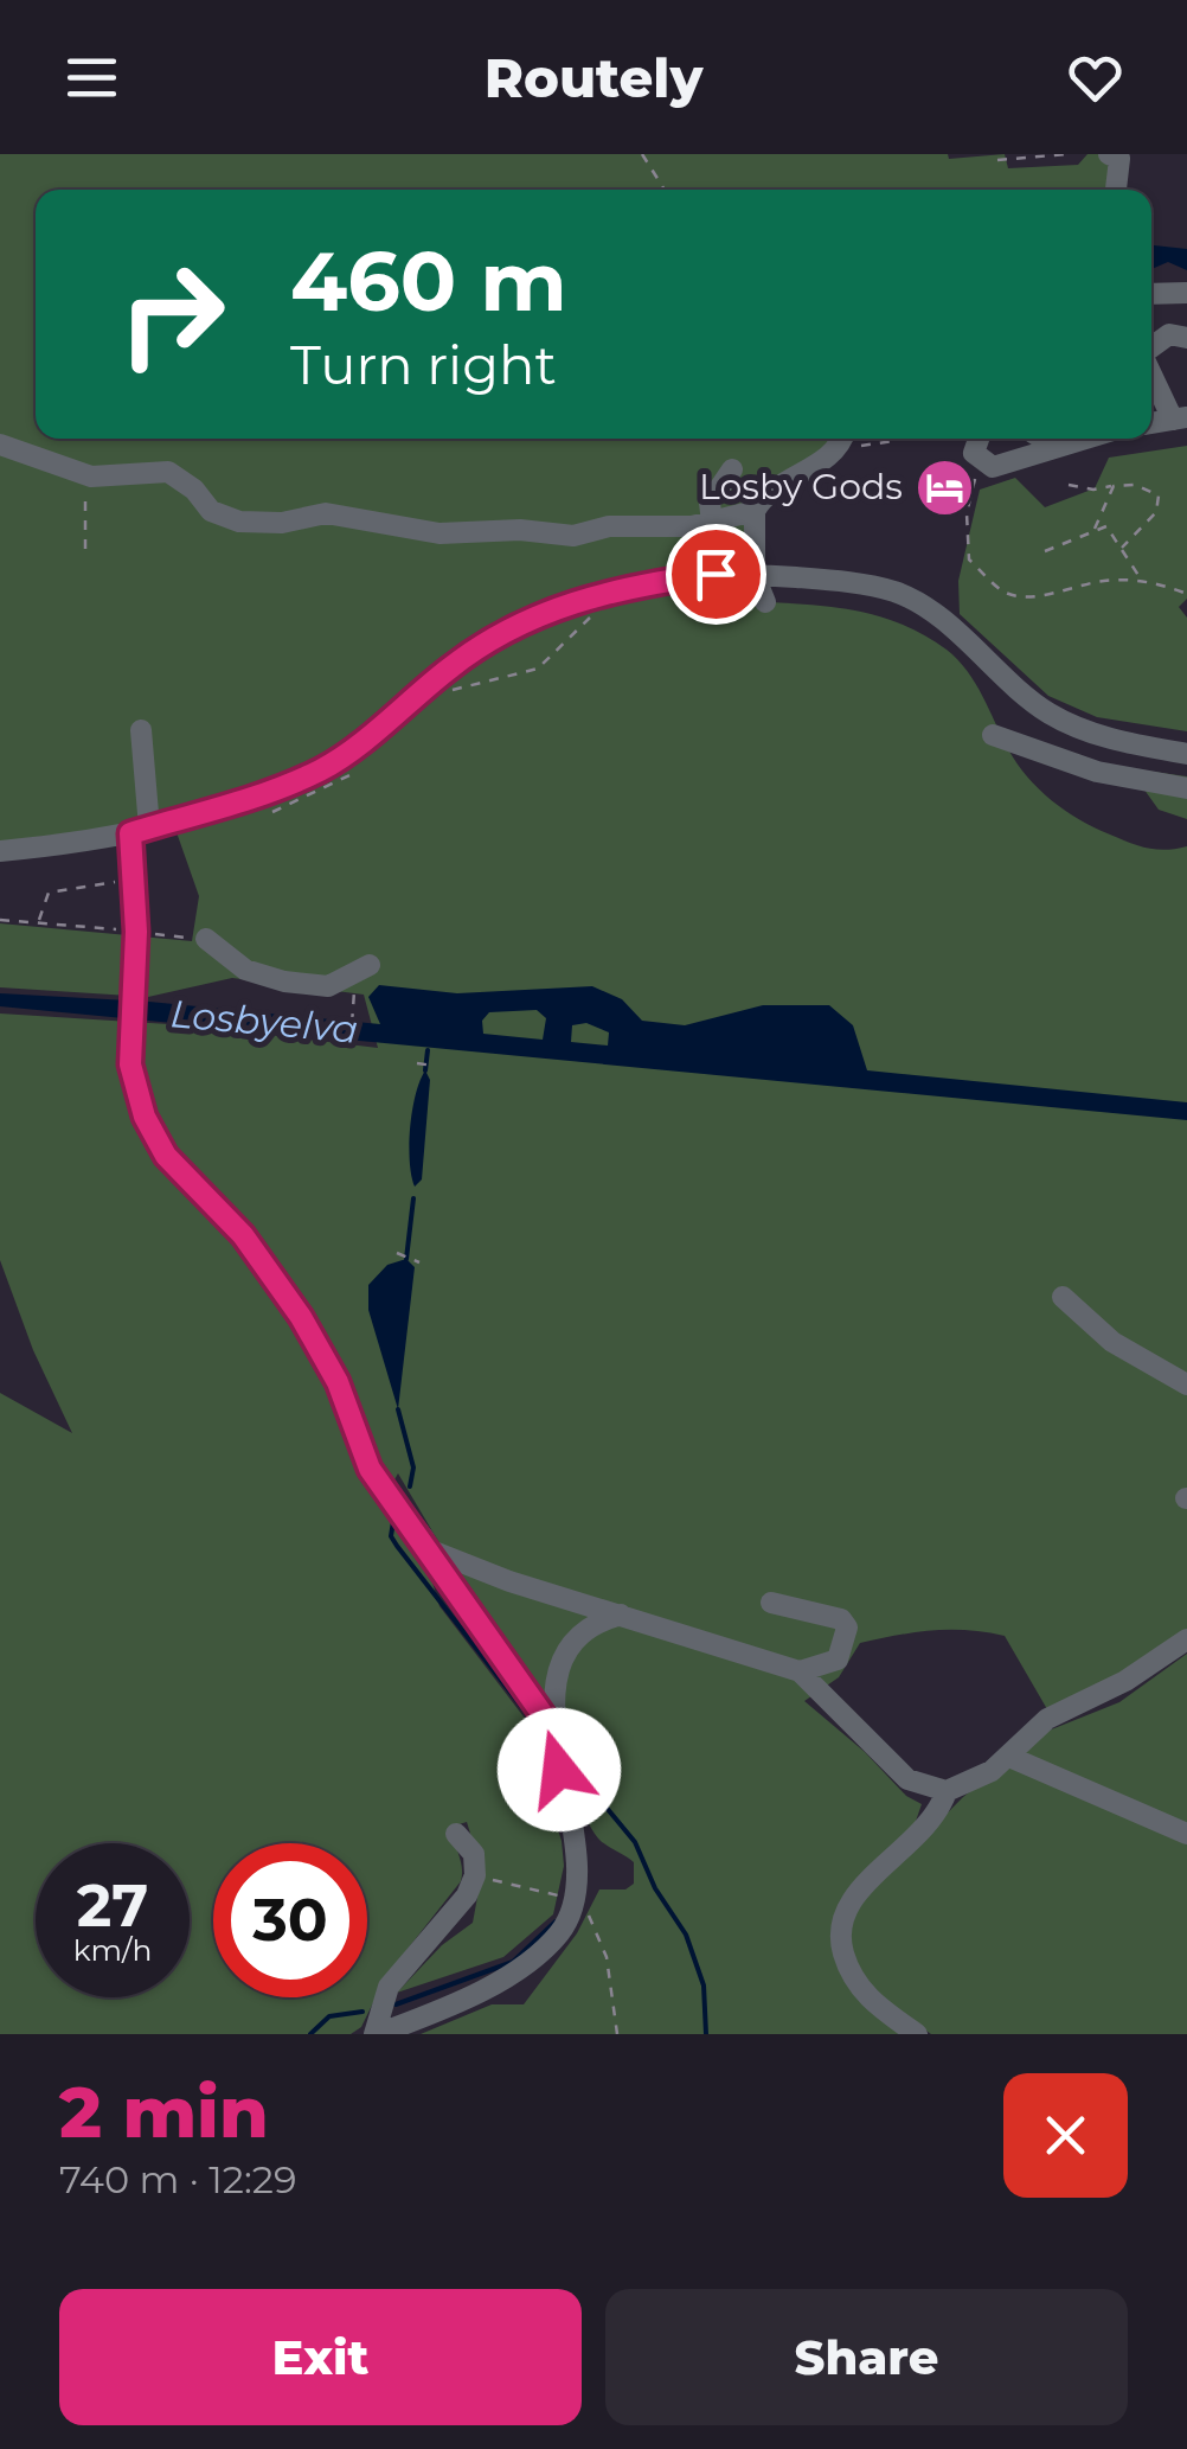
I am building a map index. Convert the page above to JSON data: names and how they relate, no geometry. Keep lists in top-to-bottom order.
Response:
{
  "water": ["Losbyelva"],
  "places": {
    "hotel": ["Losby Gods"]
  },
  "page": {
    "header": "Routely",
    "turn": ["460 m", "Turn right"],
    "speed": "27 km/h",
    "limit": "30",
    "heading": ["2 min", "740 m · 12:29"],
    "buttons": ["Exit", "Share"]
  }
}
